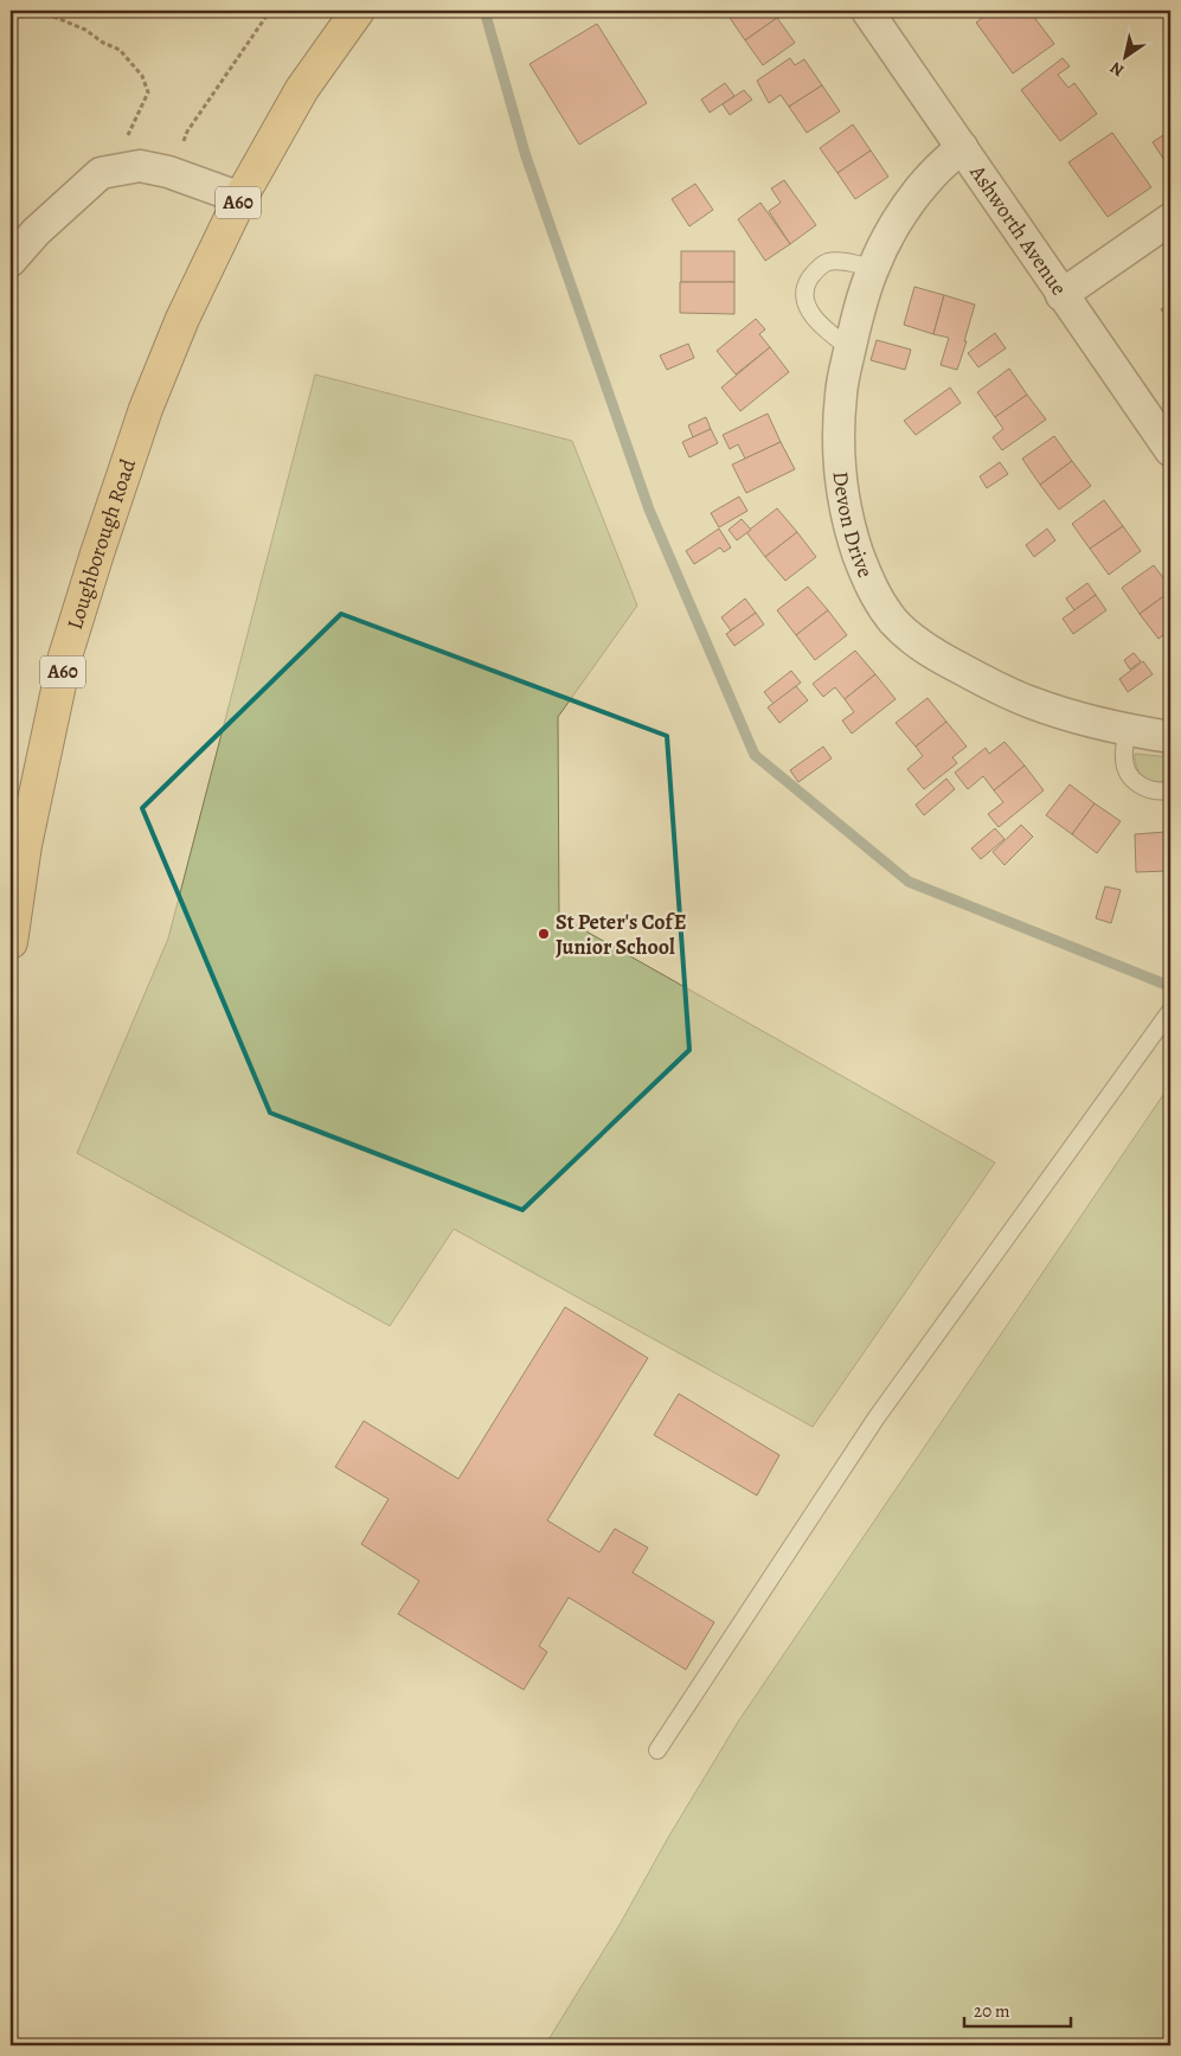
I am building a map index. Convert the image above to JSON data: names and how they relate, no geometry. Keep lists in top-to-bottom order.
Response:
{
  "streets": {
    "main road": ["A60", "Loughborough Road"],
    "street": ["Ashworth Avenue", "Devon Drive"]
  },
  "crossings": [
    ["Ashworth Avenue", "Devon Drive"]
  ],
  "places": ["St Peter's CofE Junior School"],
  "scale_bar": "20 m",
  "north": "bottom left"
}
